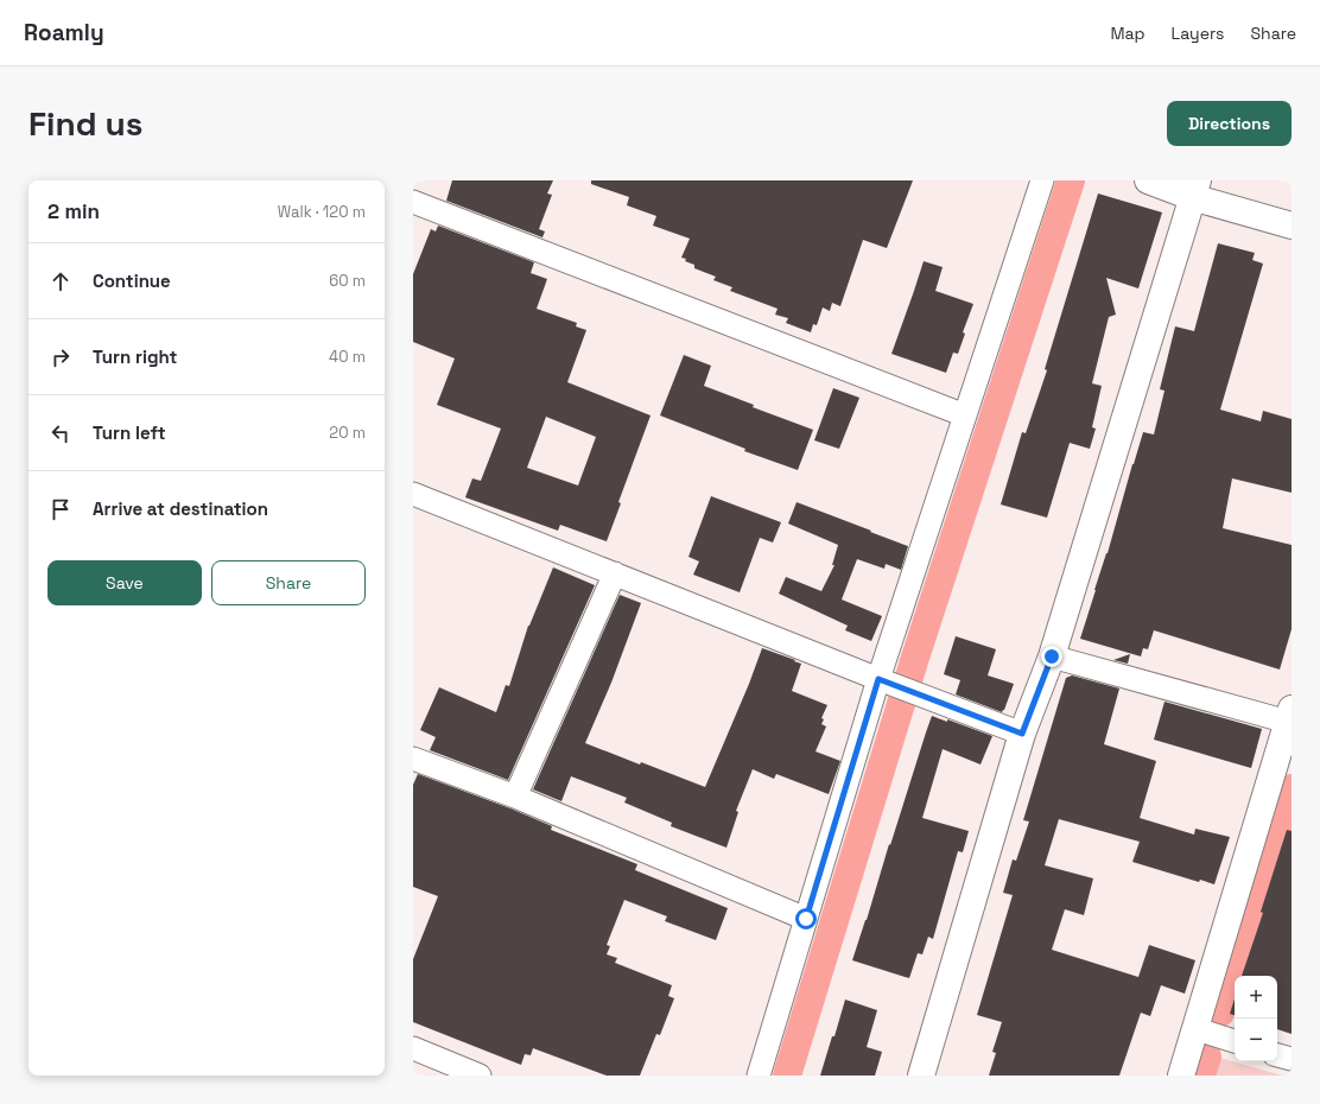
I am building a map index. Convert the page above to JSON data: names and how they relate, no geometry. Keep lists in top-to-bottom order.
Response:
{
  "page": {
    "header": "Roamly",
    "nav": ["Map", "Layers", "Share"],
    "buttons": [
      "Directions",
      ["Save", "Share"]
    ],
    "title": "Find us",
    "heading": ["2 min", "Walk · 120 m"],
    "list": [
      ["Continue", "60 m"],
      ["Turn right", "40 m"],
      ["Turn left", "20 m"],
      "Arrive at destination"
    ],
    "map_buttons": ["+", "−"]
  }
}
